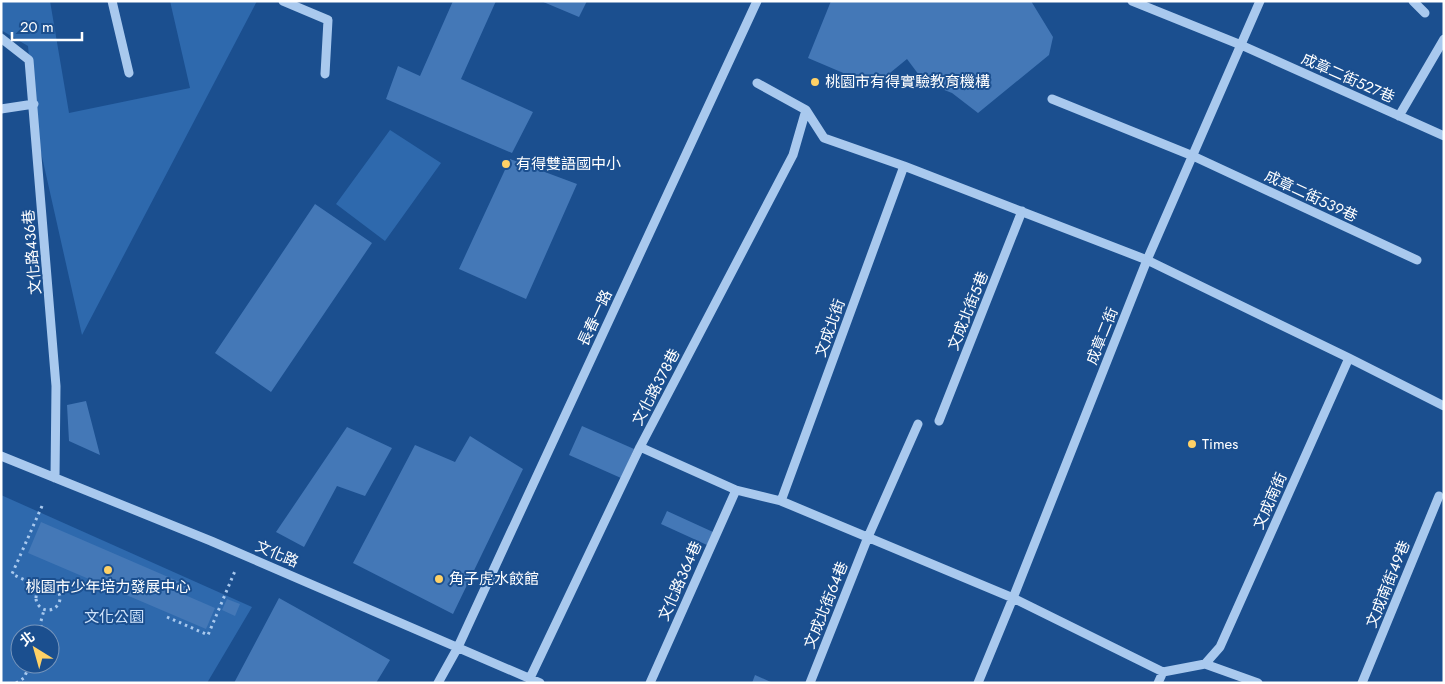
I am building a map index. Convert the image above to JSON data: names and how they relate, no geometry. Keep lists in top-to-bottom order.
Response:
{
  "streets": {
    "street": [
      "成章二街527巷",
      "成章二街539巷",
      "文化路436巷",
      "文成北街5巷",
      "長春一路",
      "文成北街",
      "成章二街",
      "文化路378巷",
      "文成南街",
      "文化路",
      "文化路364巷",
      "文成南街49巷",
      "文成北街64巷"
    ]
  },
  "crossings": [
    ["成章二街527巷", "成章二街"],
    ["成章二街539巷", "成章二街"],
    ["文化路436巷", "文化路"],
    ["長春一路", "文化路"],
    ["文化路378巷", "文化路"]
  ],
  "parks": ["文化公園"],
  "places": [
    "桃園市有得實驗教育機構",
    "有得雙語國中小",
    "Times",
    "桃園市少年培力發展中心",
    "角子虎水餃館"
  ],
  "scale_bar": "20 m",
  "north": "top left"
}
